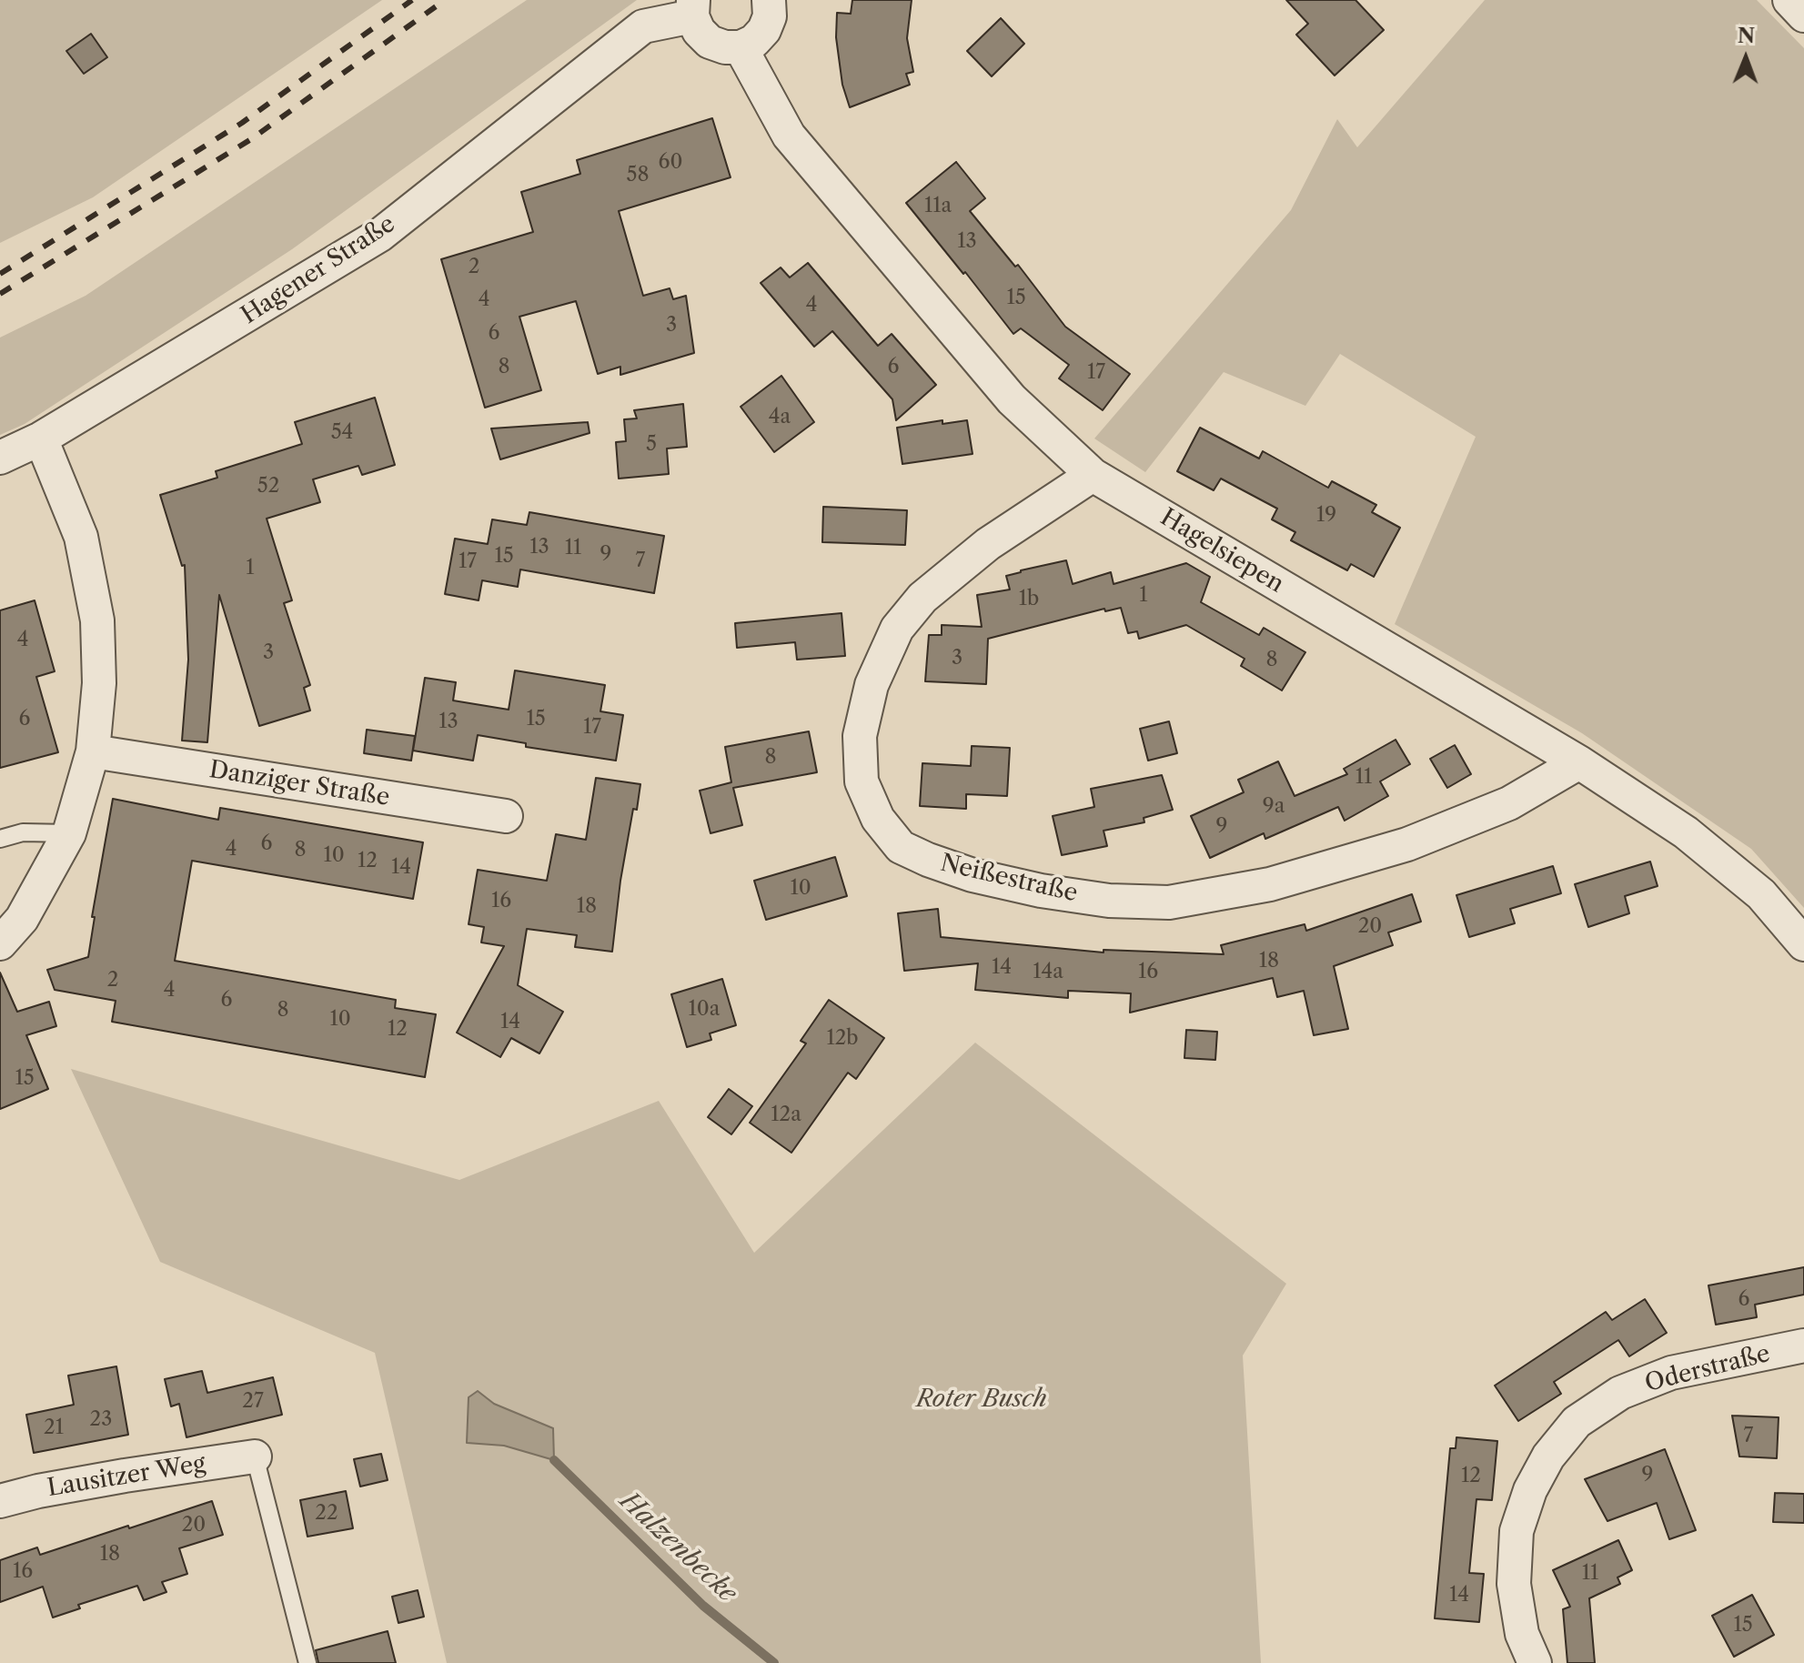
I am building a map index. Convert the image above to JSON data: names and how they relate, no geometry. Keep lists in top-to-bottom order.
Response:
{
  "streets": {
    "street": [
      "Hagener Straße",
      "Hagelsiepen",
      "Danziger Straße",
      "Neißestraße",
      "Oderstraße",
      "Lausitzer Weg"
    ]
  },
  "crossings": [
    ["Hagelsiepen", "Neißestraße"]
  ],
  "water": ["Halzenbecke"],
  "parks": ["Roter Busch"],
  "house_numbers": [
    "60",
    "58",
    "11a",
    "13",
    "2",
    "15",
    "4",
    "4",
    "3",
    "6",
    "8",
    "6",
    "17",
    "4a",
    "54",
    "5",
    "52",
    "19",
    "13",
    "11",
    "9",
    "15",
    "7",
    "17",
    "1",
    "1",
    "1b",
    "4",
    "3",
    "3",
    "8",
    "6",
    "15",
    "13",
    "17",
    "8",
    "11",
    "9a",
    "9",
    "6",
    "4",
    "8",
    "10",
    "12",
    "14",
    "10",
    "16",
    "18",
    "20",
    "18",
    "14",
    "14a",
    "16",
    "2",
    "4",
    "6",
    "10a",
    "8",
    "10",
    "14",
    "12",
    "12b",
    "15",
    "12a",
    "6",
    "27",
    "23",
    "21",
    "7",
    "9",
    "12",
    "22",
    "20",
    "18",
    "16",
    "11",
    "14",
    "15"
  ],
  "north": "top"
}
